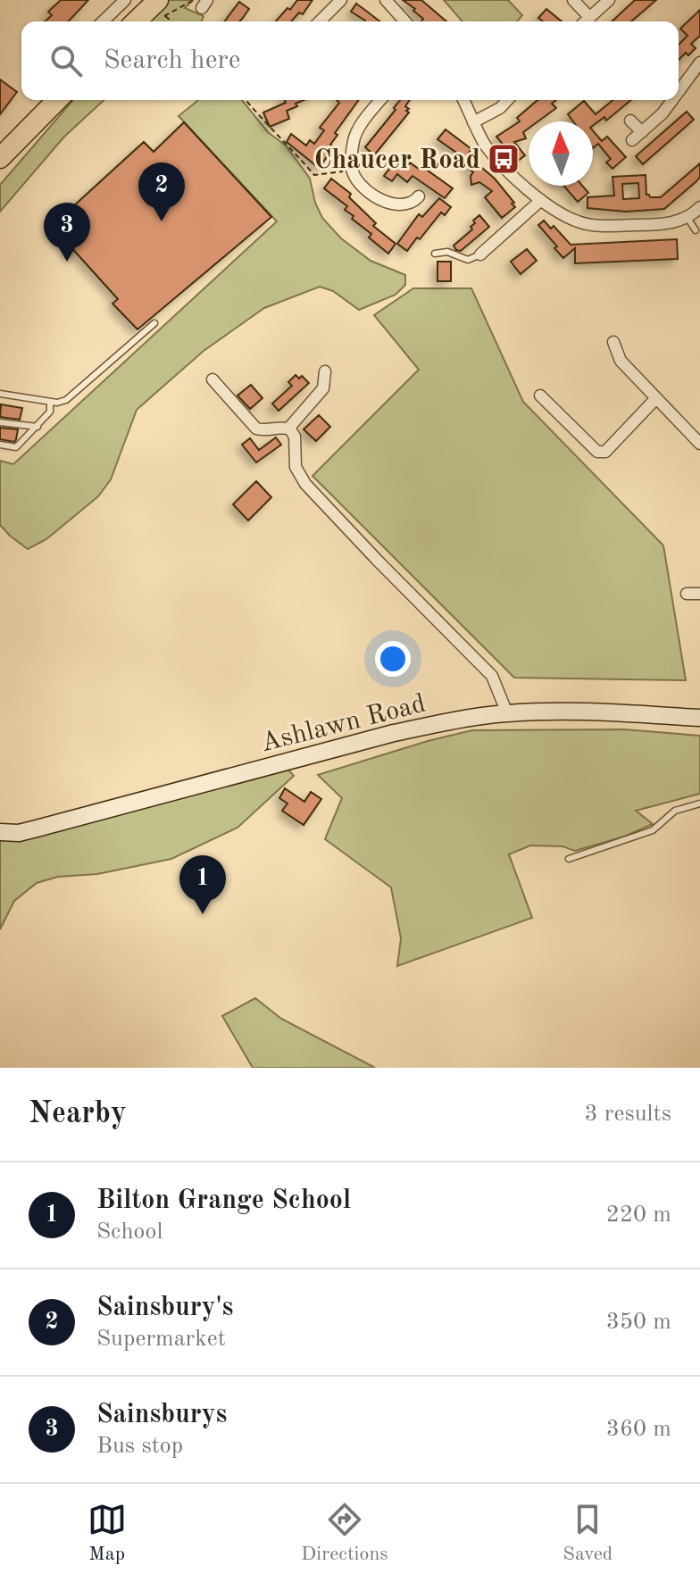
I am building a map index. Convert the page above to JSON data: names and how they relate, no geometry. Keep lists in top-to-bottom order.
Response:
{
  "streets": {
    "main road": ["Ashlawn Road"]
  },
  "places": {
    "bus stop": ["Chaucer Road"]
  },
  "north": "top",
  "page": {
    "search": "Search here",
    "pins": ["2", "3", "1"],
    "heading": ["Nearby", "3 results"],
    "list": [
      {
        "mark": "1",
        "name": "Bilton Grange School",
        "note": "School",
        "value": "220 m"
      },
      {
        "mark": "2",
        "name": "Sainsbury's",
        "note": "Supermarket",
        "value": "350 m"
      },
      {
        "mark": "3",
        "name": "Sainsburys",
        "note": "Bus stop",
        "value": "360 m"
      }
    ],
    "nav": ["Map", "Directions", "Saved"]
  }
}
